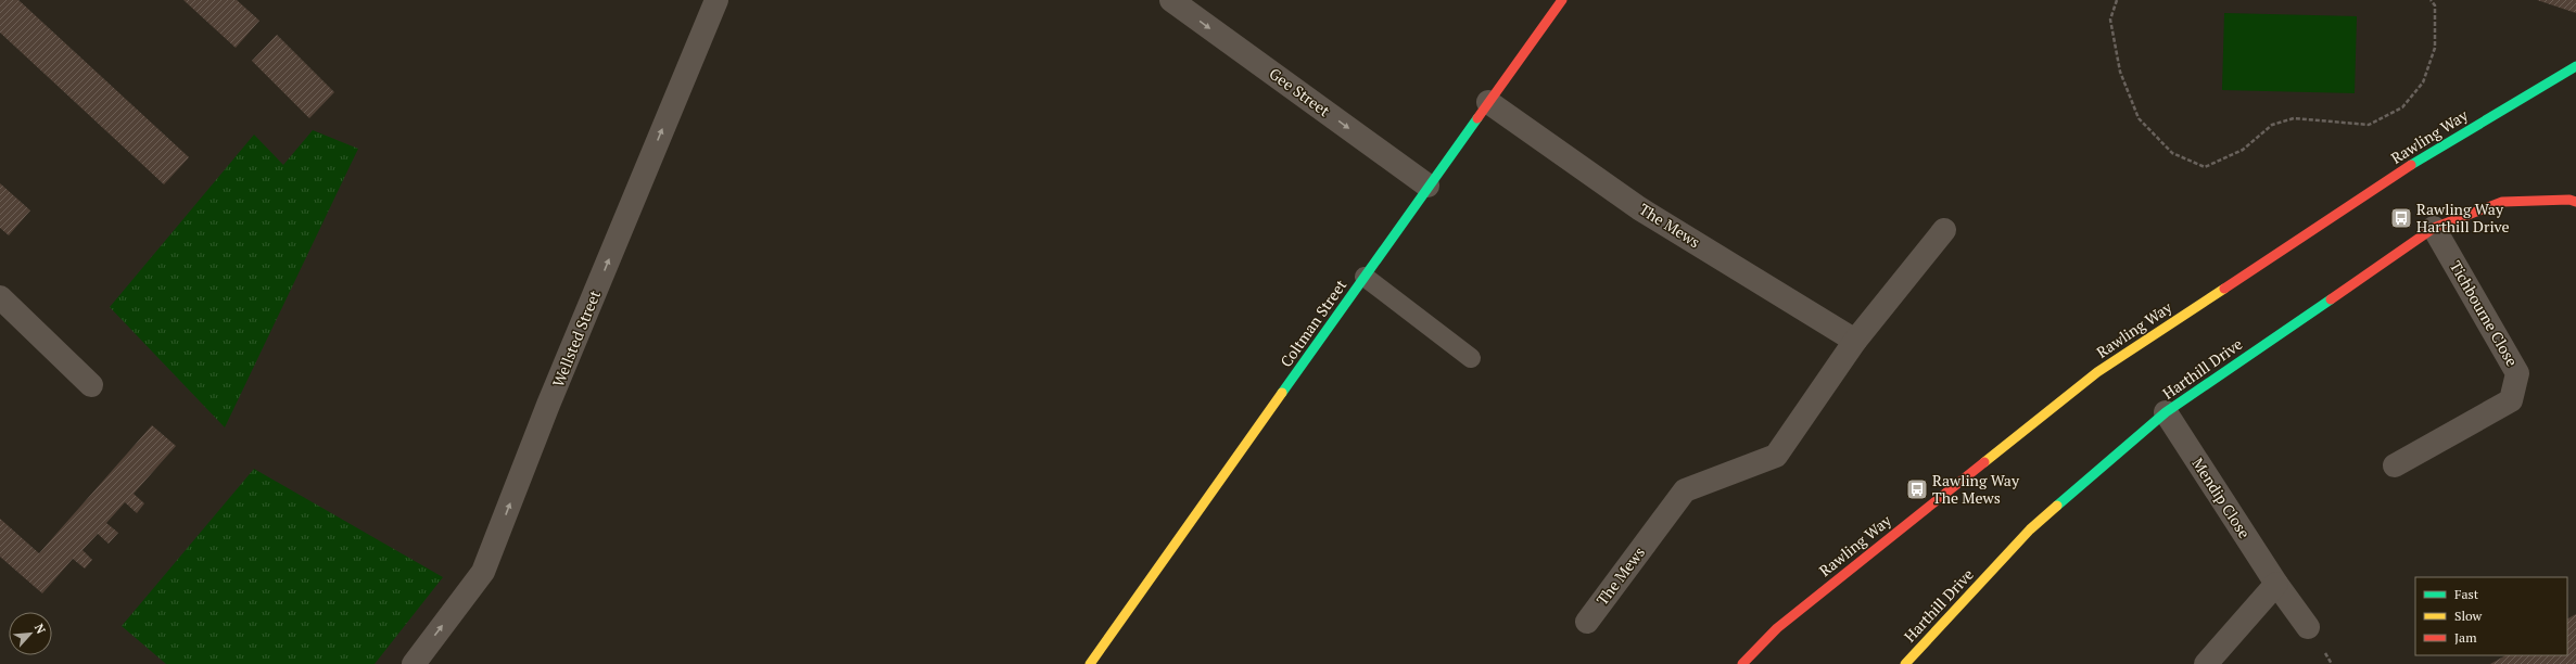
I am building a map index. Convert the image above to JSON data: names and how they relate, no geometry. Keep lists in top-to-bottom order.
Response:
{
  "streets": {
    "street": [
      "Gee Street",
      "Rawling Way",
      "The Mews",
      "Tichbourne Close",
      "Coltman Street",
      "Wellsted Street",
      "Harthill Drive",
      "Mendip Close"
    ]
  },
  "crossings": [
    ["Gee Street", "Coltman Street"],
    ["The Mews", "Coltman Street"],
    ["Tichbourne Close", "Harthill Drive"],
    ["Harthill Drive", "Mendip Close"]
  ],
  "one_way": ["Gee Street", "Wellsted Street"],
  "places": {
    "bus stop": ["Rawling Way Harthill Drive", "Rawling Way The Mews"]
  },
  "legend": ["Fast", "Slow", "Jam"],
  "north": "top right"
}
